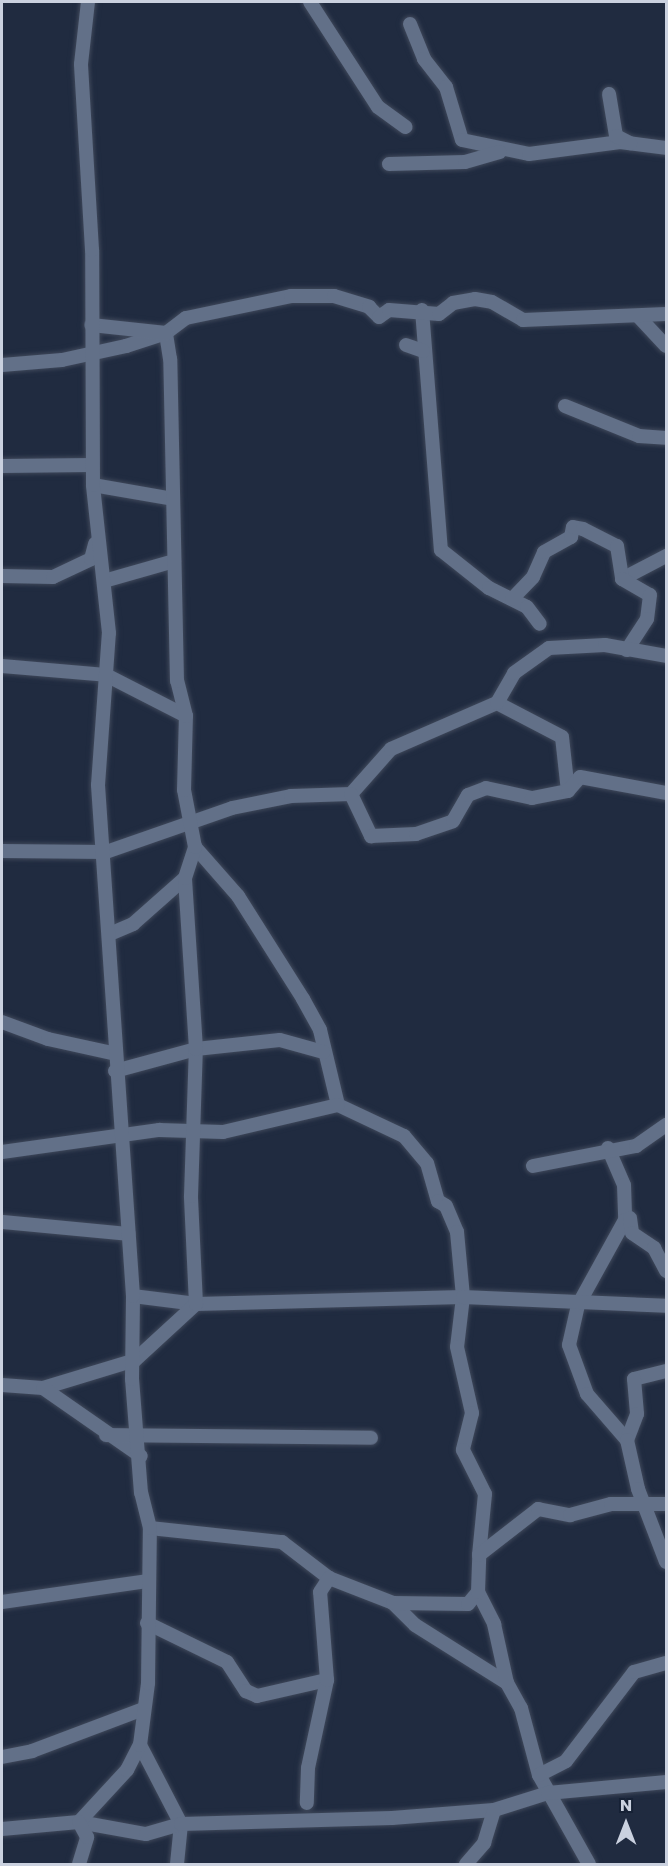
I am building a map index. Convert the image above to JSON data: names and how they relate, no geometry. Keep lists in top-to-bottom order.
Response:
{
  "north": "top"
}
